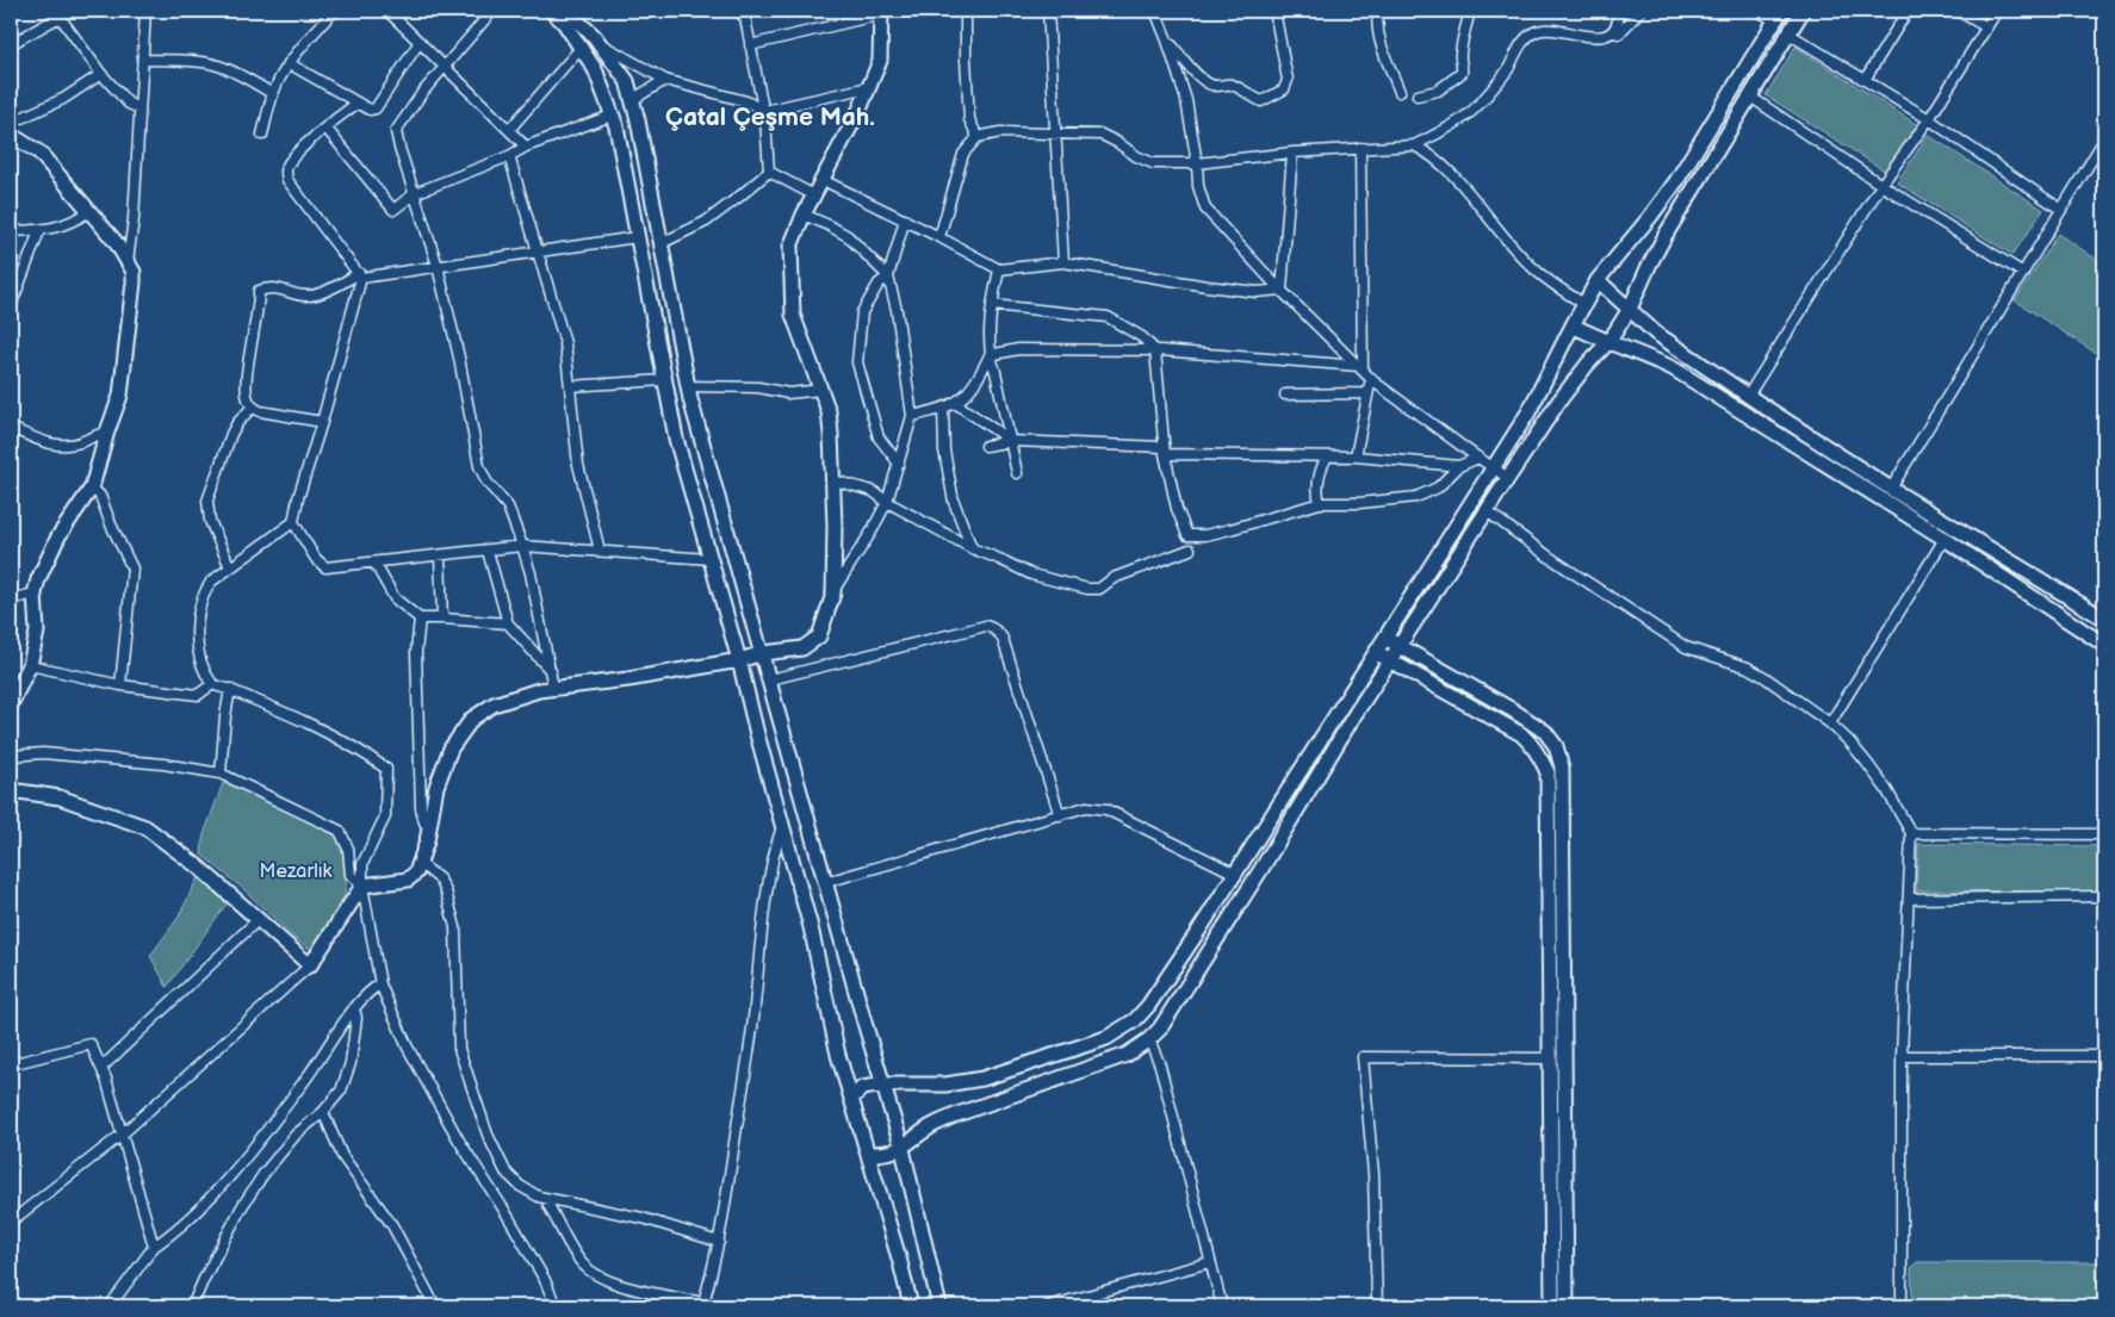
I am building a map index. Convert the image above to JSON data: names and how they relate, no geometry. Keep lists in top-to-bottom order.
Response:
{
  "districts": ["Çatal Çeşme Mah."],
  "parks": ["Mezarlık"]
}
